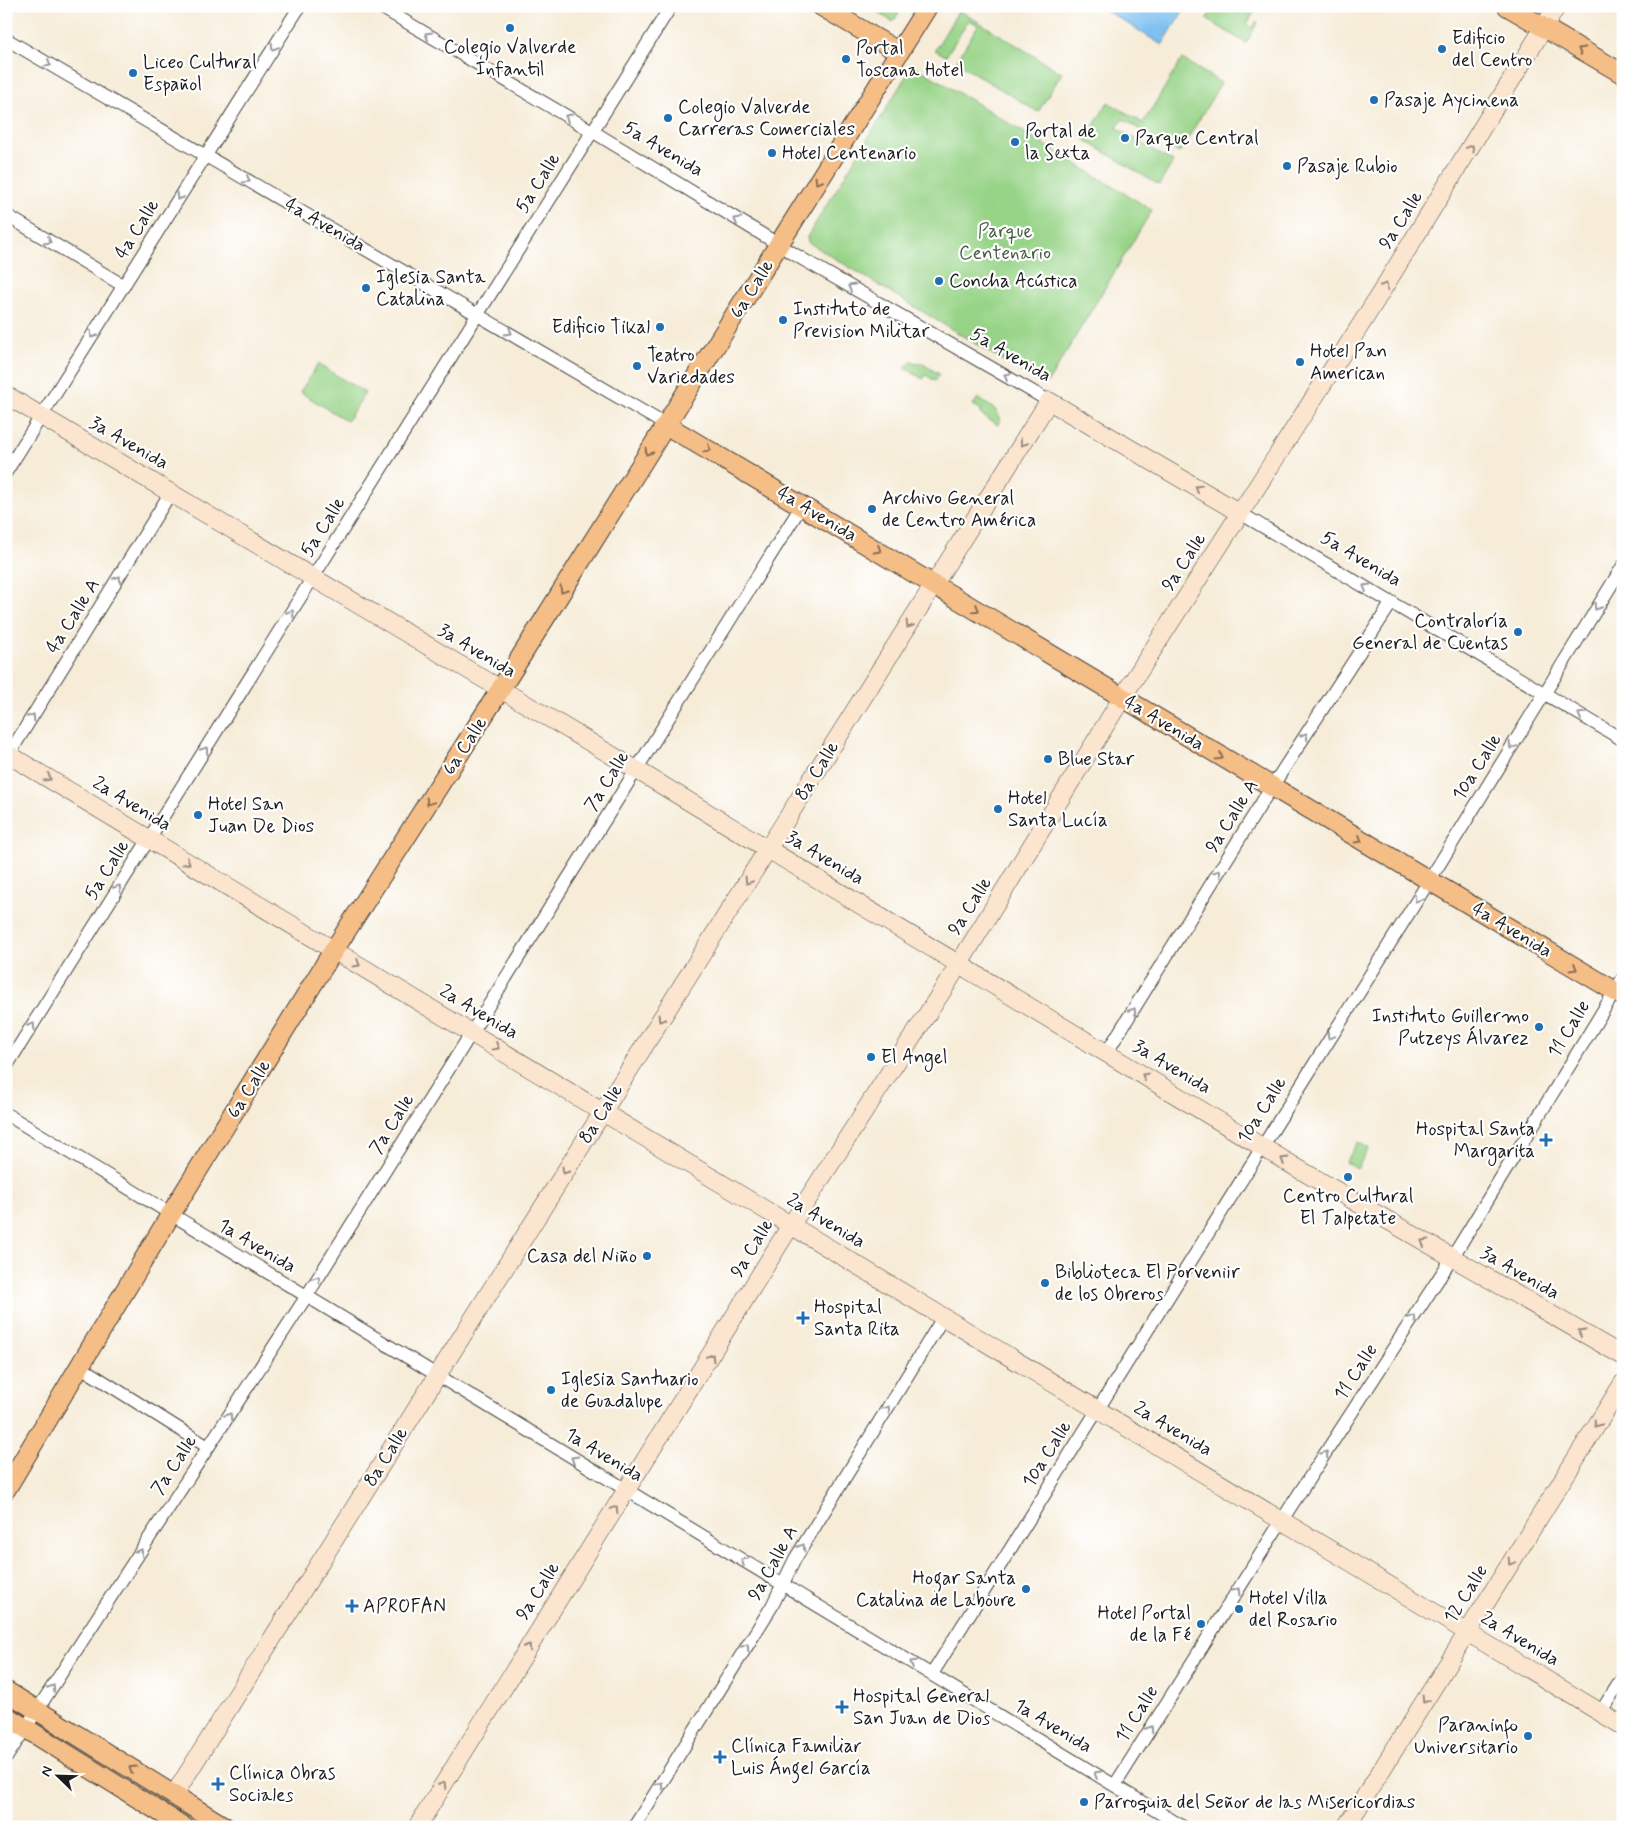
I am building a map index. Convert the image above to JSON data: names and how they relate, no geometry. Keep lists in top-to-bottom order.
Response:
{
  "streets": {
    "main road": ["4a Avenida", "6a Calle", "8a Calle"],
    "street": [
      "5a Avenida",
      "5a Calle",
      "9a Calle",
      "4a Calle",
      "3a Avenida",
      "4a Calle A",
      "10a Calle",
      "7a Calle",
      "2a Avenida",
      "9a Calle A",
      "11 Calle",
      "1a Avenida",
      "12 Calle"
    ]
  },
  "crossings": [
    ["5a Avenida", "5a Calle"],
    ["5a Avenida", "9a Calle"],
    ["5a Avenida", "6a Calle"],
    ["5a Avenida", "10a Calle"],
    ["5a Avenida", "8a Calle"],
    ["5a Avenida", "9a Calle A"],
    ["5a Calle", "4a Avenida"],
    ["5a Calle", "3a Avenida"],
    ["5a Calle", "2a Avenida"],
    ["9a Calle", "4a Avenida"],
    ["9a Calle", "3a Avenida"],
    ["9a Calle", "2a Avenida"],
    ["9a Calle", "1a Avenida"],
    ["4a Avenida", "4a Calle"],
    ["4a Avenida", "6a Calle"],
    ["4a Avenida", "10a Calle"],
    ["4a Avenida", "8a Calle"],
    ["4a Avenida", "7a Calle"],
    ["4a Avenida", "9a Calle A"],
    ["4a Avenida", "11 Calle"],
    ["4a Calle", "3a Avenida"],
    ["6a Calle", "3a Avenida"],
    ["6a Calle", "2a Avenida"],
    ["6a Calle", "1a Avenida"],
    ["3a Avenida", "4a Calle A"],
    ["3a Avenida", "10a Calle"],
    ["3a Avenida", "8a Calle"],
    ["3a Avenida", "7a Calle"],
    ["3a Avenida", "9a Calle A"],
    ["3a Avenida", "11 Calle"],
    ["4a Calle A", "2a Avenida"],
    ["10a Calle", "2a Avenida"],
    ["10a Calle", "1a Avenida"],
    ["8a Calle", "2a Avenida"],
    ["8a Calle", "1a Avenida"],
    ["7a Calle", "2a Avenida"],
    ["7a Calle", "1a Avenida"],
    ["2a Avenida", "9a Calle A"],
    ["2a Avenida", "11 Calle"],
    ["2a Avenida", "12 Calle"],
    ["9a Calle A", "1a Avenida"],
    ["11 Calle", "1a Avenida"]
  ],
  "one_way": [
    "5a Avenida",
    "5a Calle",
    "9a Calle",
    "4a Avenida",
    "4a Calle",
    "6a Calle",
    "4a Calle A",
    "10a Calle",
    "8a Calle",
    "7a Calle",
    "2a Avenida",
    "9a Calle A",
    "11 Calle",
    "1a Avenida",
    "12 Calle"
  ],
  "parks": ["Parque Centenario"],
  "places": {
    "other": [
      "Colegio Valverde Infantil",
      "Edificio del Centro",
      "Portal Toscana Hotel",
      "Liceo Cultural Español",
      "Pasaje Aycinena",
      "Colegio Valverde Carreras Comerciales",
      "Parque Central",
      "Portal de la Sexta",
      "Hotel Centenario",
      "Pasaje Rubio",
      "Concha Acústica",
      "Iglesia Santa Catalina",
      "Instituto de Prevision Militar",
      "Edificio Tikal",
      "Hotel Pan American",
      "Teatro Variedades",
      "Archivo General de Centro América",
      "Contraloría General de Cuentas",
      "Blue Star",
      "Hotel Santa Lucía",
      "Hotel San Juan De Dios",
      "Instituto Guillermo Putzeys Álvarez",
      "El Angel",
      "Centro Cultural El Talpetate",
      "Casa del Niño",
      "Biblioteca El Porveniir de los Obreros",
      "Iglesia Santuario de Guadalupe",
      "Hogar Santa Catalina de Laboure",
      "Hotel Villa del Rosario",
      "Hotel Portal de la Fé",
      "Paraninfo Universitario",
      "Parroquia del Señor de las Misericordias"
    ],
    "health": [
      "Hospital Santa Margarita",
      "Hospital Santa Rita",
      "APROFAN",
      "Hospital General San Juan de Dios",
      "Clínica Familiar Luis Ángel García",
      "Clínica Obras Sociales"
    ]
  },
  "north": "top left"
}
